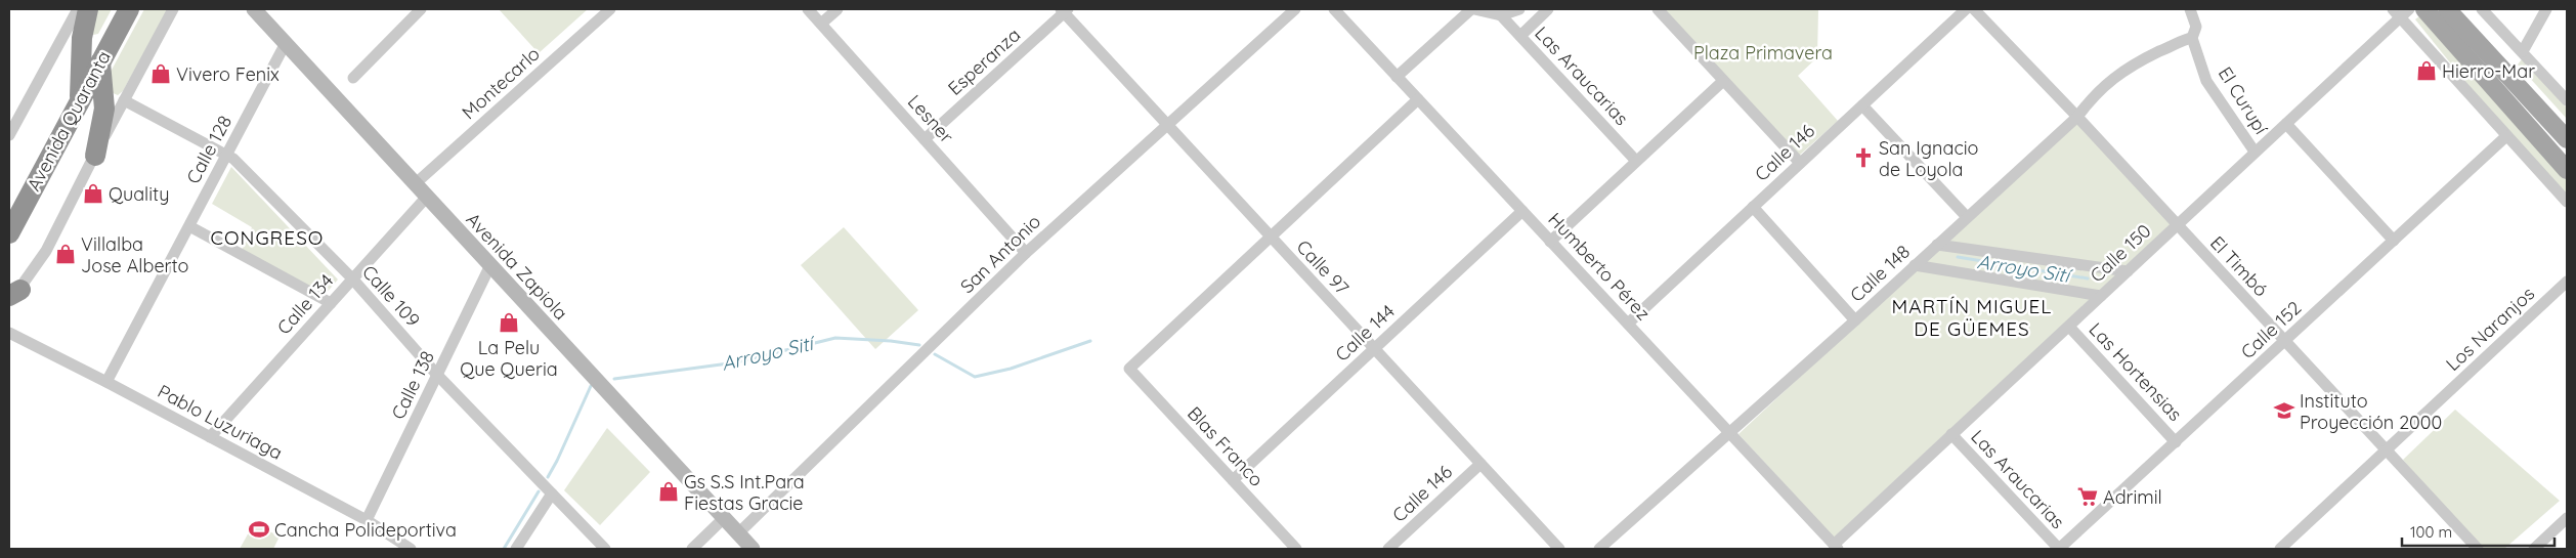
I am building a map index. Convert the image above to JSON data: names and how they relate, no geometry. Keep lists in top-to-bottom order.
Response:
{
  "streets": {
    "highway": ["Avenida Quaranta"],
    "main road": ["Avenida Zapiola"],
    "street": [
      "Esperanza",
      "Las Araucarias",
      "Montecarlo",
      "El Curupí",
      "Lesner",
      "Calle 128",
      "Calle 146",
      "Calle 150",
      "San Antonio",
      "Humberto Pérez",
      "El Timbó",
      "Calle 97",
      "Calle 148",
      "Calle 109",
      "Calle 134",
      "Los Naranjos",
      "Calle 152",
      "Calle 144",
      "Las Hortensias",
      "Calle 138",
      "Pablo Luzuriaga",
      "Blas Franco"
    ]
  },
  "crossings": [
    ["Esperanza", "Lesner"],
    ["Esperanza", "Calle 97"],
    ["Las Araucarias", "Calle 150"],
    ["Las Araucarias", "Calle 152"],
    ["Montecarlo", "Avenida Zapiola"],
    ["El Curupí", "Calle 150"],
    ["El Curupí", "Calle 148"],
    ["El Curupí", "Calle 152"],
    ["Lesner", "San Antonio"],
    ["Calle 128", "Avenida Zapiola"],
    ["Calle 128", "Calle 109"],
    ["Calle 128", "Pablo Luzuriaga"],
    ["Calle 146", "Humberto Pérez"],
    ["Calle 146", "Calle 97"],
    ["Calle 150", "Humberto Pérez"],
    ["Calle 150", "El Timbó"],
    ["Calle 150", "Las Hortensias"],
    ["San Antonio", "Avenida Zapiola"],
    ["San Antonio", "Calle 97"],
    ["Avenida Zapiola", "Calle 134"],
    ["Avenida Zapiola", "Calle 138"],
    ["Humberto Pérez", "Calle 148"],
    ["Humberto Pérez", "Calle 144"],
    ["El Timbó", "Calle 148"],
    ["El Timbó", "Los Naranjos"],
    ["El Timbó", "Calle 152"],
    ["Calle 97", "Calle 144"],
    ["Calle 97", "Blas Franco"],
    ["Calle 109", "Calle 134"],
    ["Calle 109", "Calle 138"],
    ["Calle 134", "Pablo Luzuriaga"],
    ["Calle 152", "Las Hortensias"],
    ["Calle 144", "Blas Franco"],
    ["Calle 138", "Pablo Luzuriaga"]
  ],
  "districts": ["CONGRESO", "MARTÍN MIGUEL DE GÜEMES"],
  "water": ["Arroyo Sití"],
  "parks": ["Plaza Primavera"],
  "places": {
    "shop": [
      "Hierro-Mar",
      "Vivero Fenix",
      "Quality",
      "Villalba Jose Alberto",
      "La Pelu Que Queria",
      "Gs S.S Int.Para Fiestas Gracie"
    ],
    "church": ["San Ignacio de Loyola"],
    "school or university": ["Instituto Proyección 2000"],
    "supermarket": ["Adrimil"],
    "sports": ["Cancha Polideportiva"]
  },
  "scale_bar": "100 m"
}
